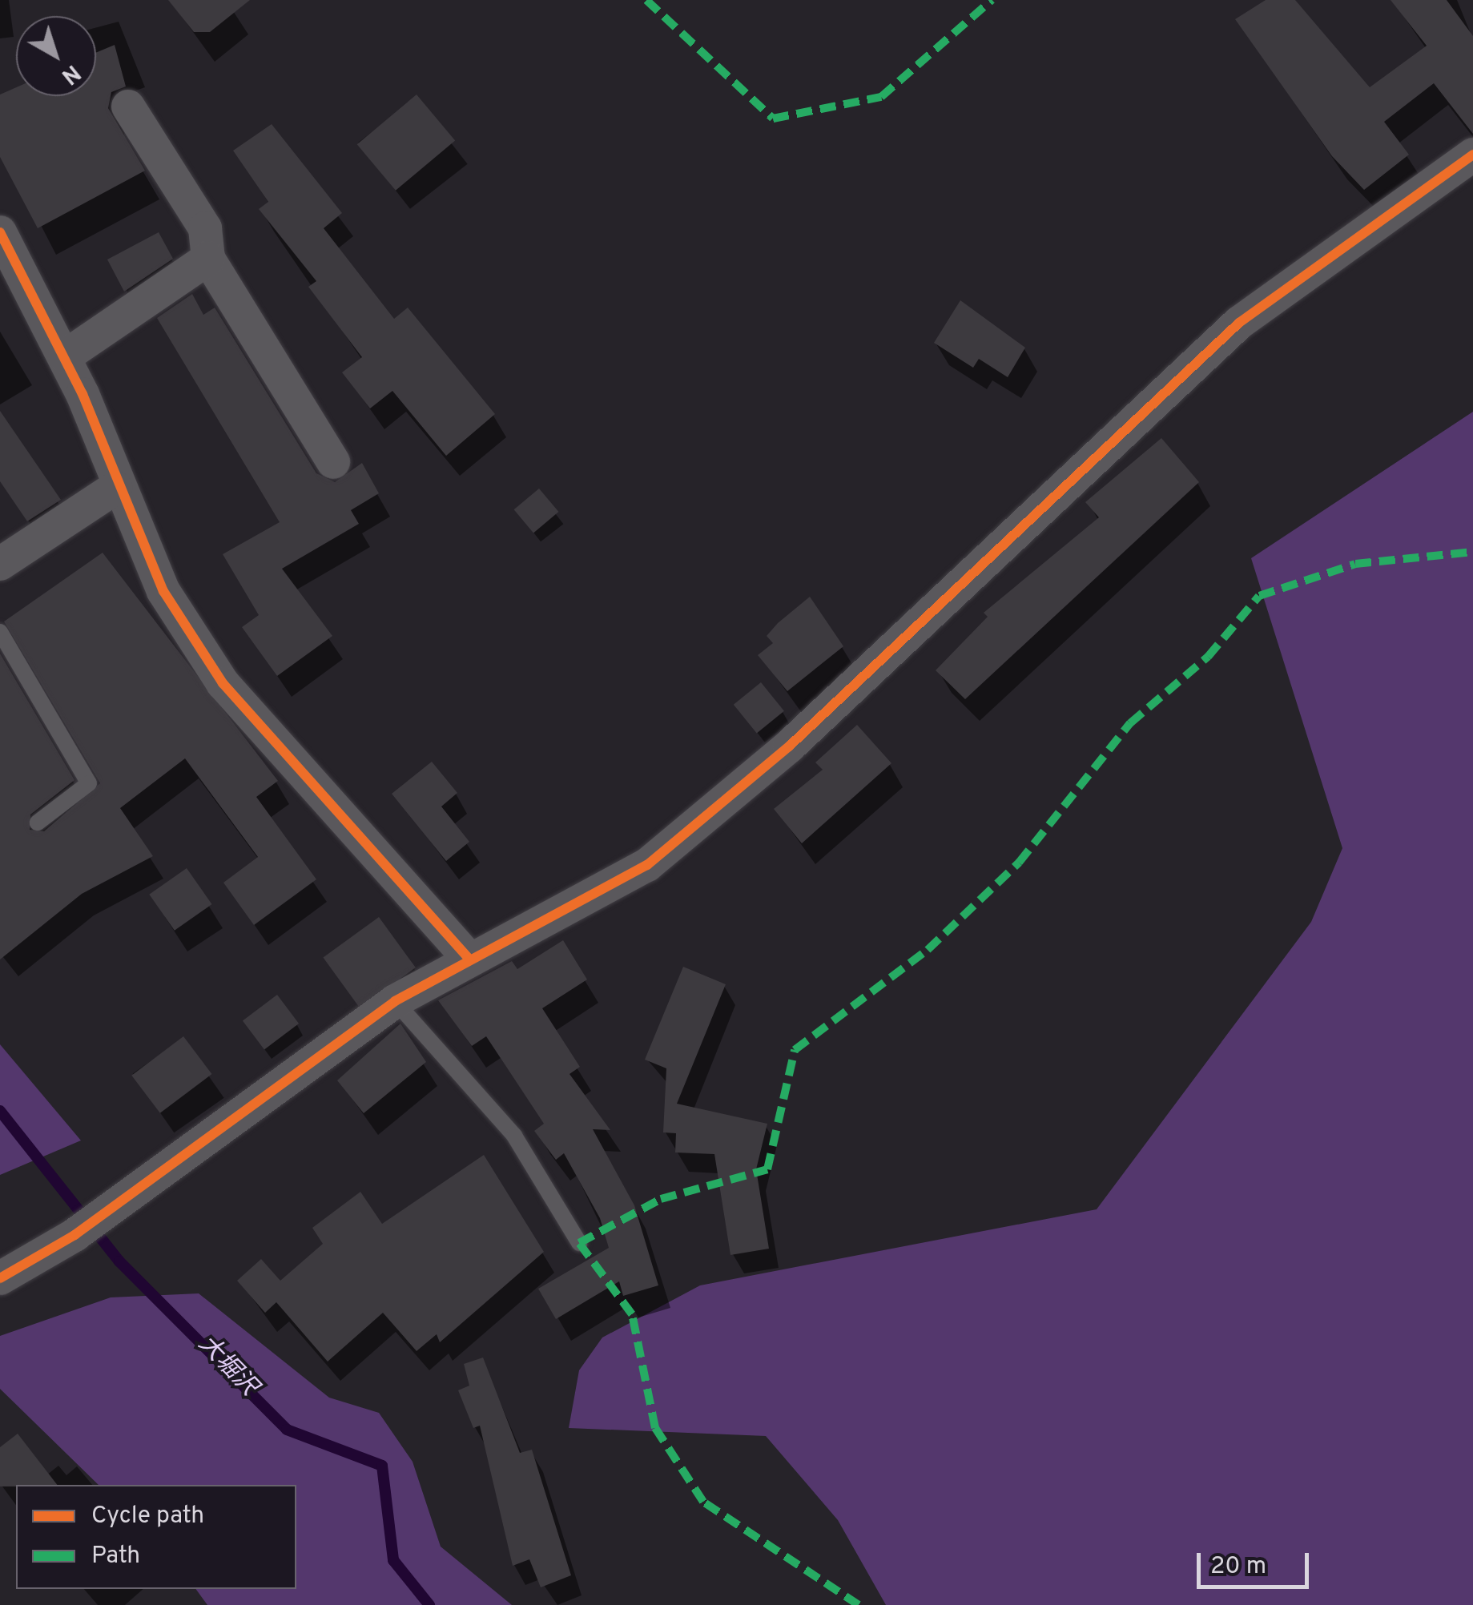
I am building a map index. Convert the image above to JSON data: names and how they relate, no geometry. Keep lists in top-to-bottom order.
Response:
{
  "water": ["大堀沢"],
  "legend": ["Cycle path", "Path"],
  "scale_bar": "20 m",
  "north": "bottom right"
}
